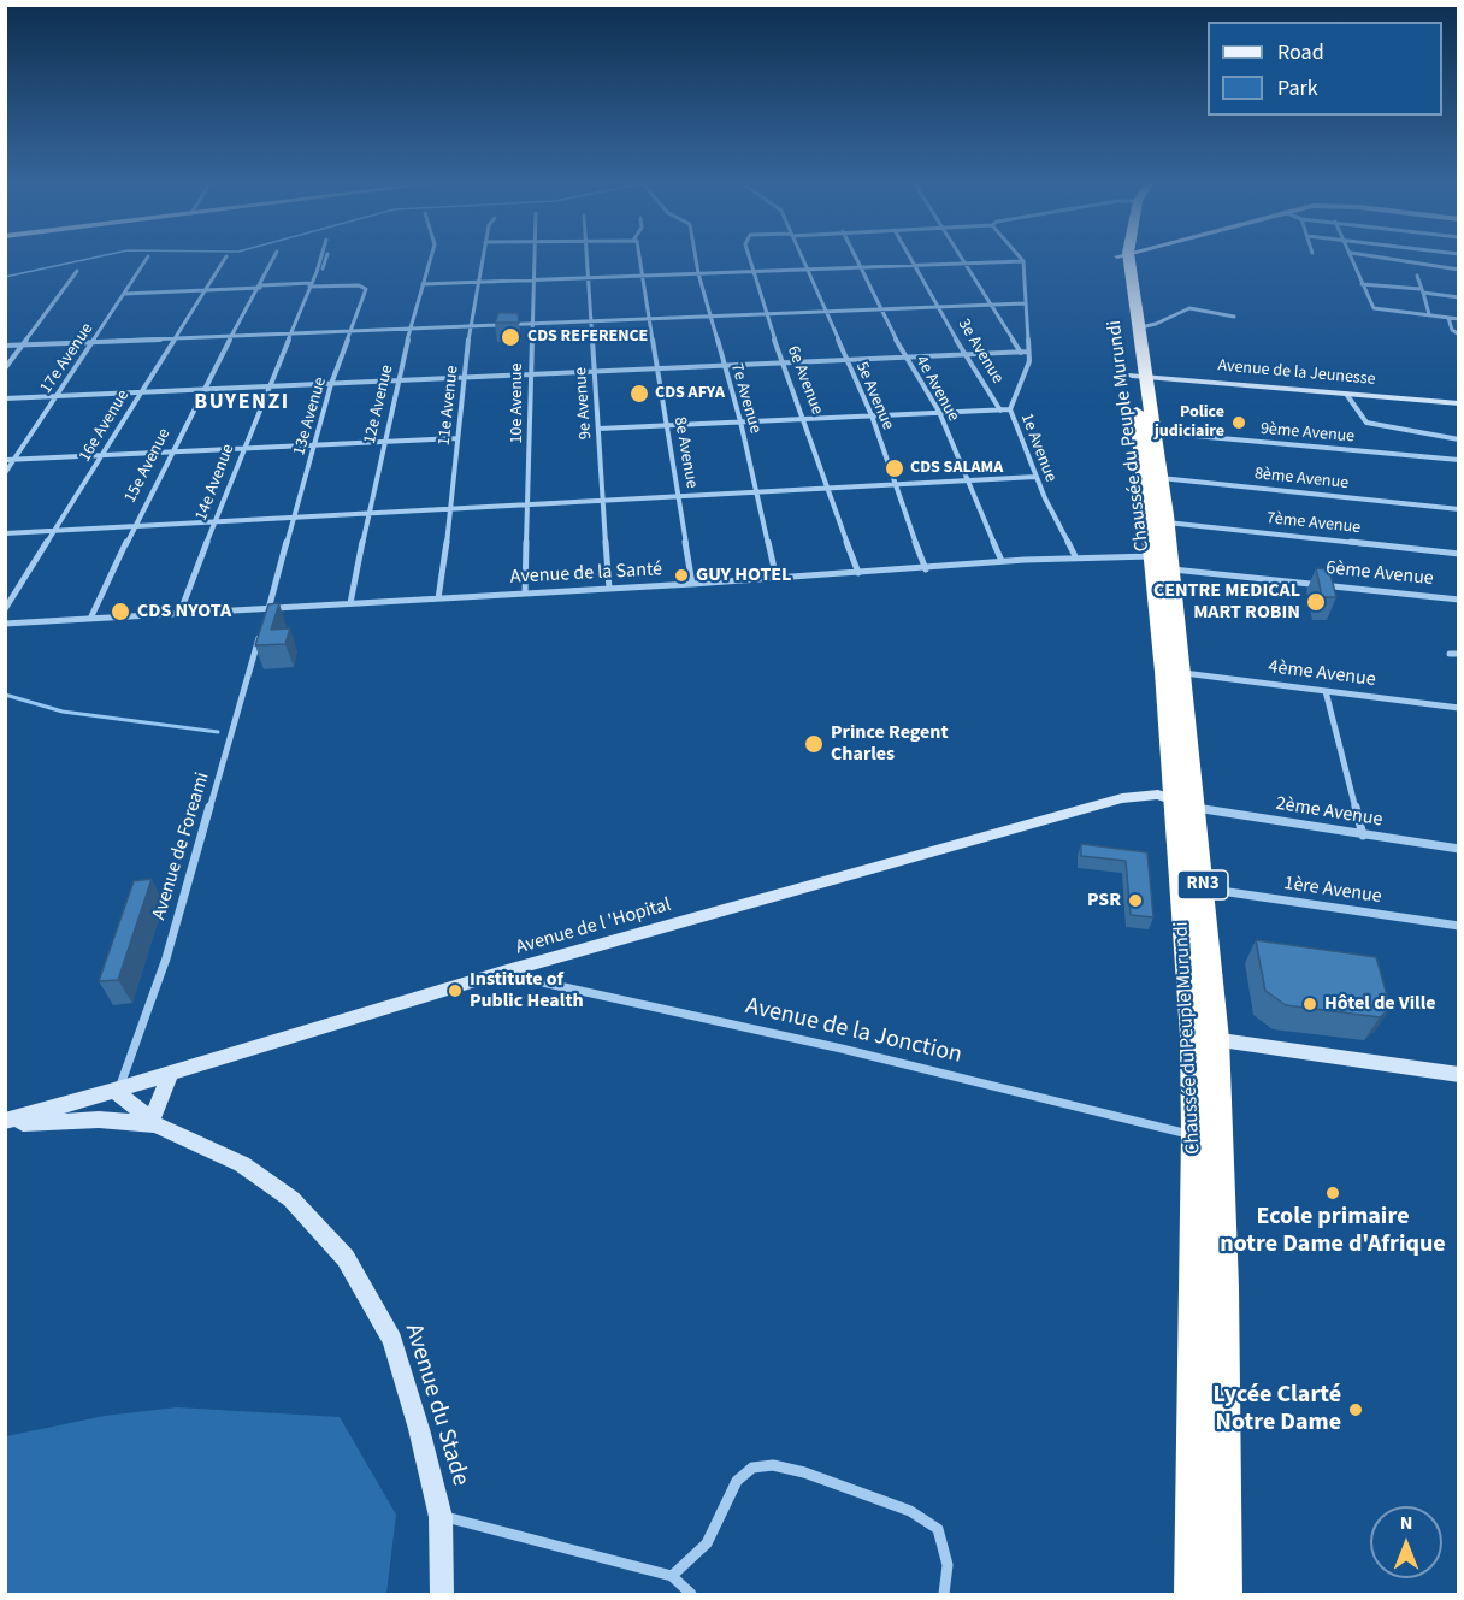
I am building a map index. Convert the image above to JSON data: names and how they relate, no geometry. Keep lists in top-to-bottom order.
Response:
{
  "streets": {
    "highway": ["Chaussée du Peuple Murundi", "RN3"],
    "street": [
      "3e Avenue",
      "17e Avenue",
      "Avenue de la Jeunesse",
      "6e Avenue",
      "4e Avenue",
      "5e Avenue",
      "7e Avenue",
      "10e Avenue",
      "9e Avenue",
      "12e Avenue",
      "11e Avenue",
      "13e Avenue",
      "16e Avenue",
      "9ème Avenue",
      "1e Avenue",
      "8e Avenue",
      "15e Avenue",
      "8ème Avenue",
      "14e Avenue",
      "7ème Avenue",
      "Avenue de la Santé",
      "6ème Avenue",
      "4ème Avenue",
      "2ème Avenue",
      "Avenue de Foreami",
      "1ère Avenue",
      "Avenue de l 'Hopital",
      "Avenue de la Jonction",
      "Avenue du Stade"
    ]
  },
  "crossings": [
    ["Avenue de la Jeunesse", "Chaussée du Peuple Murundi"],
    ["6e Avenue", "Avenue de la Santé"],
    ["4e Avenue", "Avenue de la Santé"],
    ["5e Avenue", "Avenue de la Santé"],
    ["7e Avenue", "Avenue de la Santé"],
    ["10e Avenue", "Avenue de la Santé"],
    ["9e Avenue", "Avenue de la Santé"],
    ["12e Avenue", "Avenue de la Santé"],
    ["11e Avenue", "Avenue de la Santé"],
    ["13e Avenue", "14e Avenue"],
    ["13e Avenue", "Avenue de la Santé"],
    ["9ème Avenue", "Chaussée du Peuple Murundi"],
    ["Chaussée du Peuple Murundi", "8ème Avenue"],
    ["Chaussée du Peuple Murundi", "7ème Avenue"],
    ["Chaussée du Peuple Murundi", "Avenue de la Santé"],
    ["Chaussée du Peuple Murundi", "6ème Avenue"],
    ["Chaussée du Peuple Murundi", "4ème Avenue"],
    ["Chaussée du Peuple Murundi", "2ème Avenue"],
    ["Chaussée du Peuple Murundi", "1ère Avenue"],
    ["Chaussée du Peuple Murundi", "Avenue de l 'Hopital"],
    ["Chaussée du Peuple Murundi", "Avenue de la Jonction"],
    ["1e Avenue", "Avenue de la Santé"],
    ["8e Avenue", "Avenue de la Santé"],
    ["15e Avenue", "Avenue de la Santé"],
    ["14e Avenue", "Avenue de la Santé"],
    ["Avenue de la Santé", "6ème Avenue"],
    ["2ème Avenue", "Avenue de l 'Hopital"],
    ["Avenue de Foreami", "Avenue de l 'Hopital"],
    ["Avenue de Foreami", "Avenue du Stade"],
    ["Avenue de l 'Hopital", "Avenue de la Jonction"],
    ["Avenue de l 'Hopital", "Avenue du Stade"]
  ],
  "districts": ["BUYENZI"],
  "places": [
    "CDS REFERENCE",
    "CDS AFYA",
    "Police judiciaire",
    "CDS SALAMA",
    "GUY HOTEL",
    "CENTRE MEDICAL MART ROBIN",
    "CDS NYOTA",
    "Prince Regent Charles",
    "PSR",
    "Institute of Public Health",
    "Hôtel de Ville",
    "Ecole primaire notre Dame d'Afrique",
    "Lycée Clarté Notre Dame"
  ],
  "legend": ["Road", "Park"],
  "north": "top"
}
